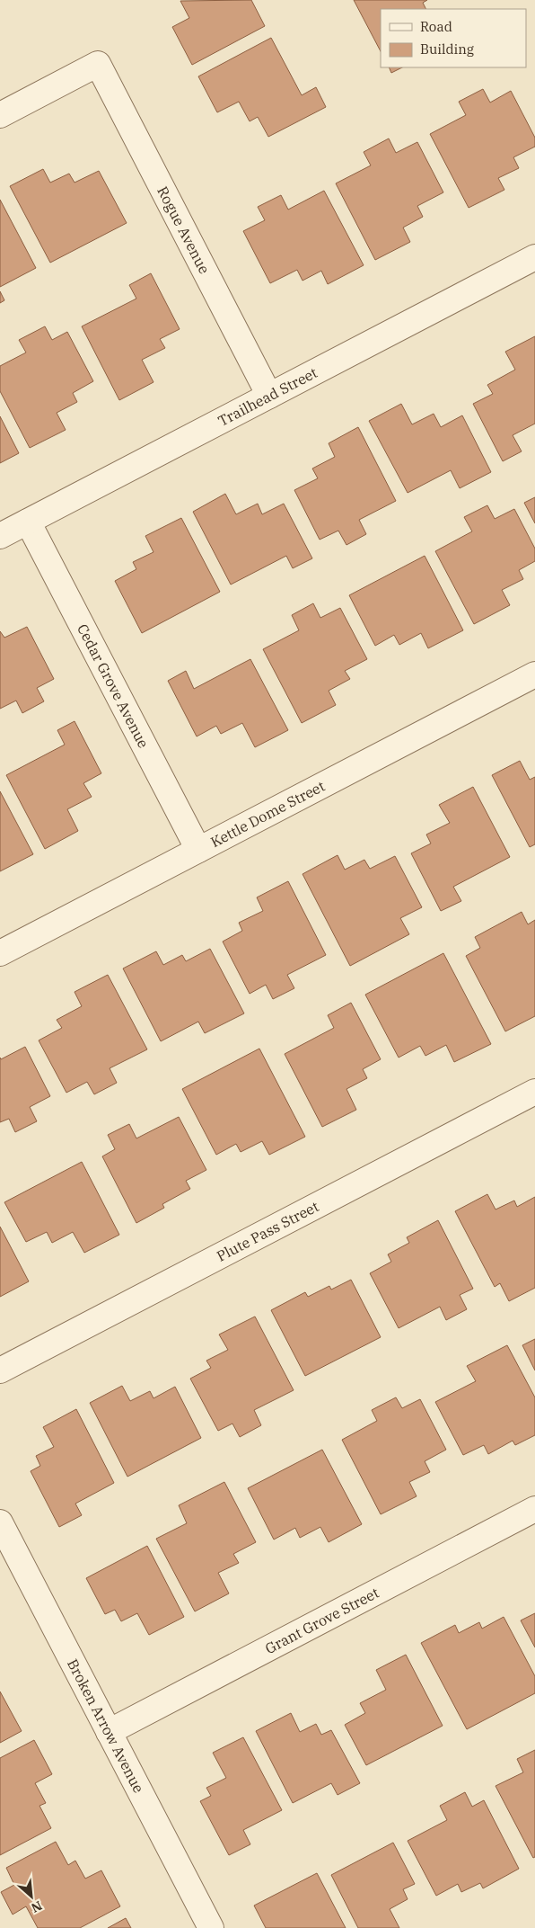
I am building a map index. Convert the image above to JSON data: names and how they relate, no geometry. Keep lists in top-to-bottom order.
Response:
{
  "streets": {
    "street": [
      "Rogue Avenue",
      "Trailhead Street",
      "Cedar Grove Avenue",
      "Kettle Dome Street",
      "Plute Pass Street",
      "Grant Grove Street",
      "Broken Arrow Avenue"
    ]
  },
  "crossings": [
    ["Rogue Avenue", "Trailhead Street"],
    ["Trailhead Street", "Cedar Grove Avenue"],
    ["Cedar Grove Avenue", "Kettle Dome Street"],
    ["Grant Grove Street", "Broken Arrow Avenue"]
  ],
  "legend": ["Road", "Building"],
  "north": "bottom right"
}
